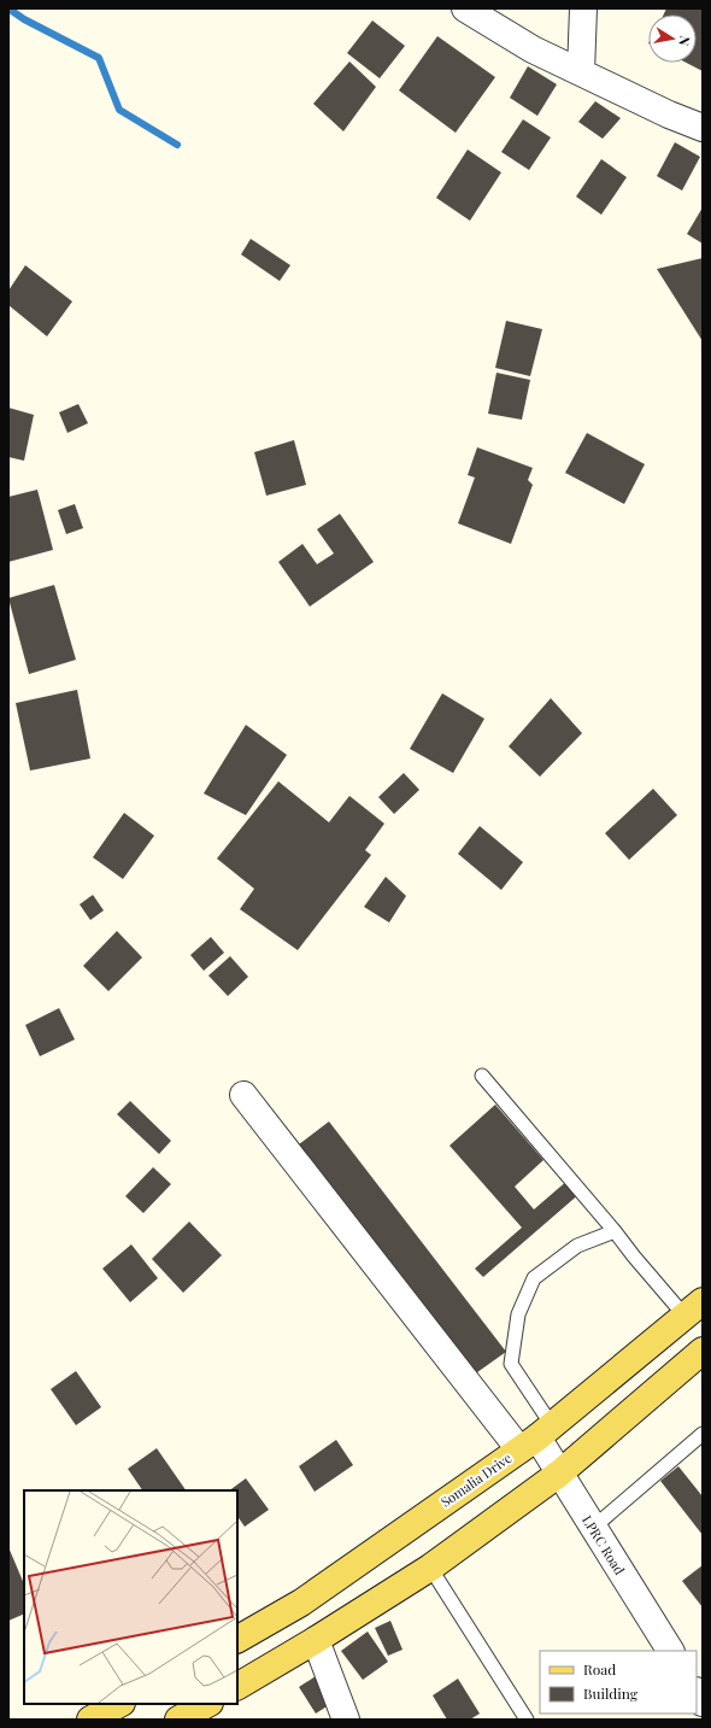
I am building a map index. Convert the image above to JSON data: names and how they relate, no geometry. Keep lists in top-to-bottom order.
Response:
{
  "streets": {
    "main road": ["Somalia Drive"],
    "street": ["LPRC Road"]
  },
  "crossings": [
    ["Somalia Drive", "LPRC Road"]
  ],
  "legend": ["Road", "Building"],
  "north": "right"
}
